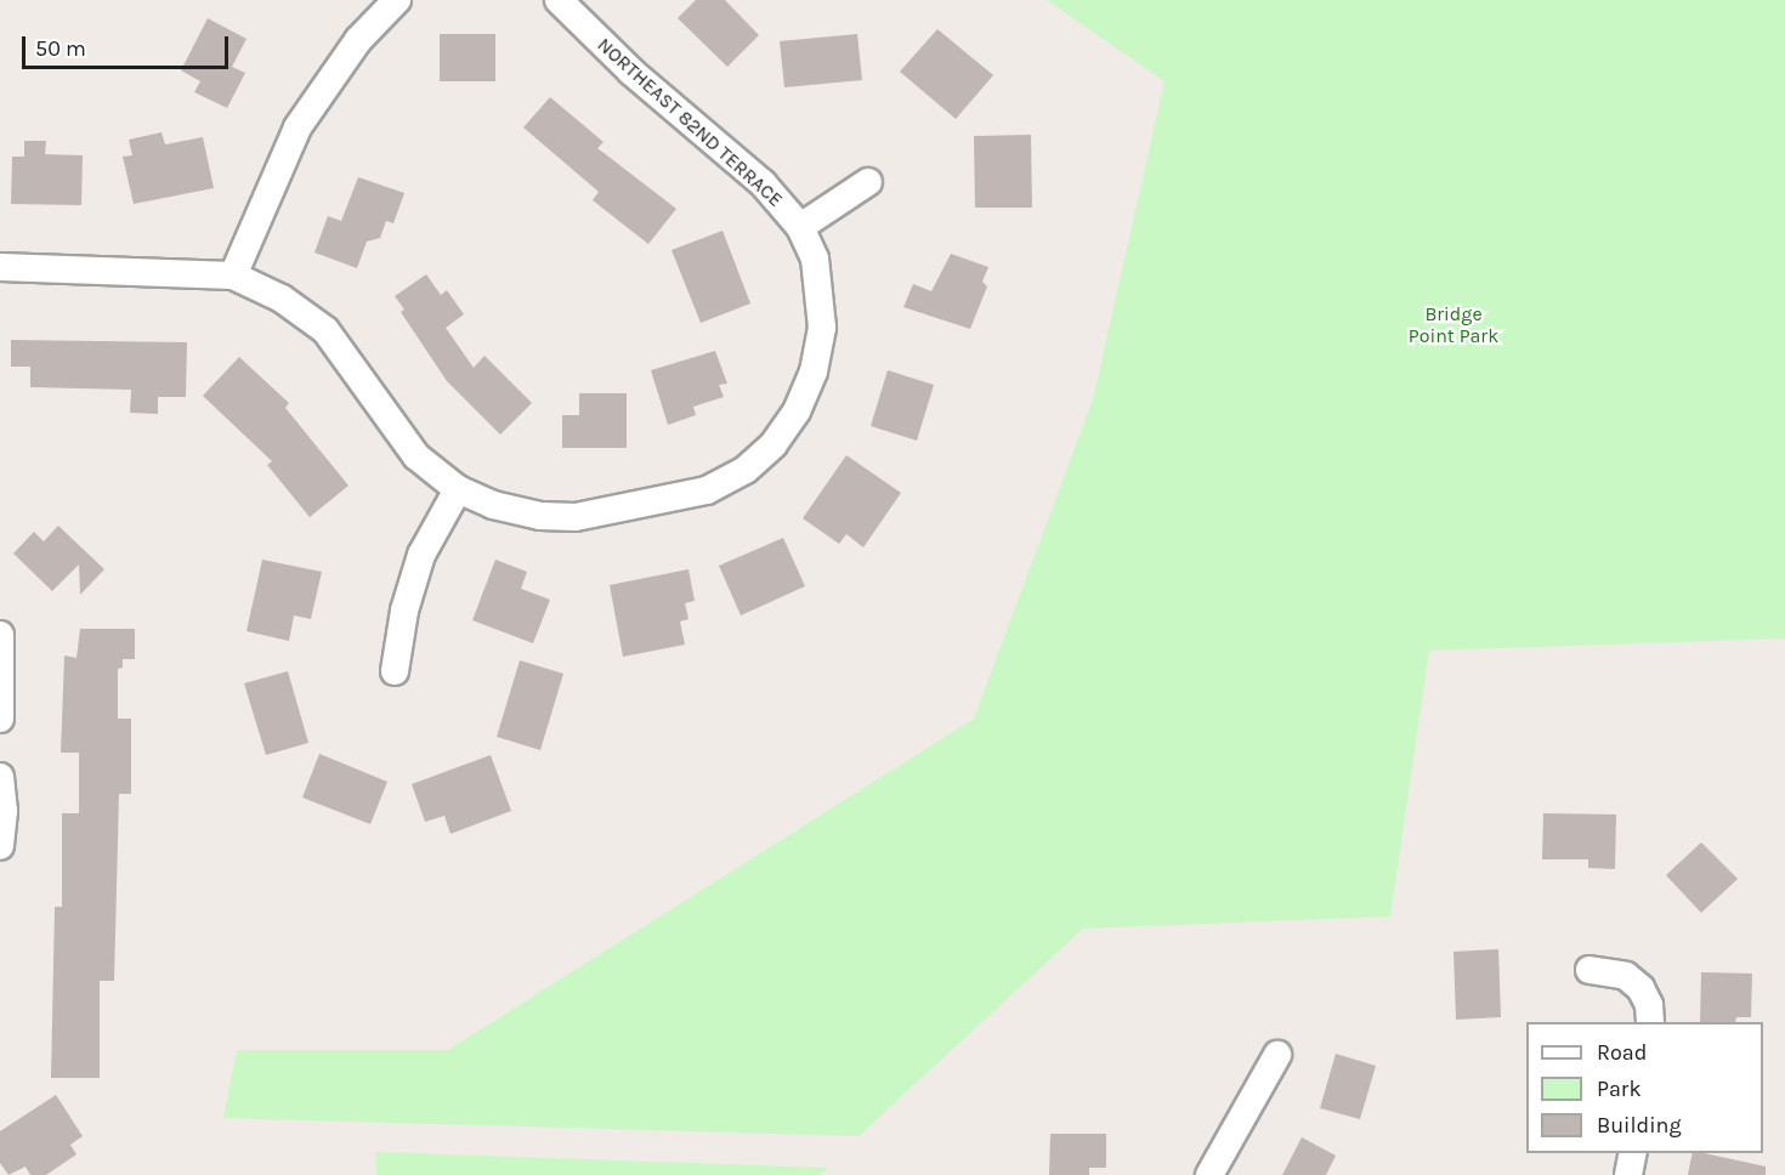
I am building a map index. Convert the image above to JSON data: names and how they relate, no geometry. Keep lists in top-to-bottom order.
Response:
{
  "streets": {
    "street": ["NORTHEAST 82ND TERRACE"]
  },
  "parks": ["Bridge Point Park"],
  "legend": ["Road", "Park", "Building"],
  "scale_bar": "50 m"
}
